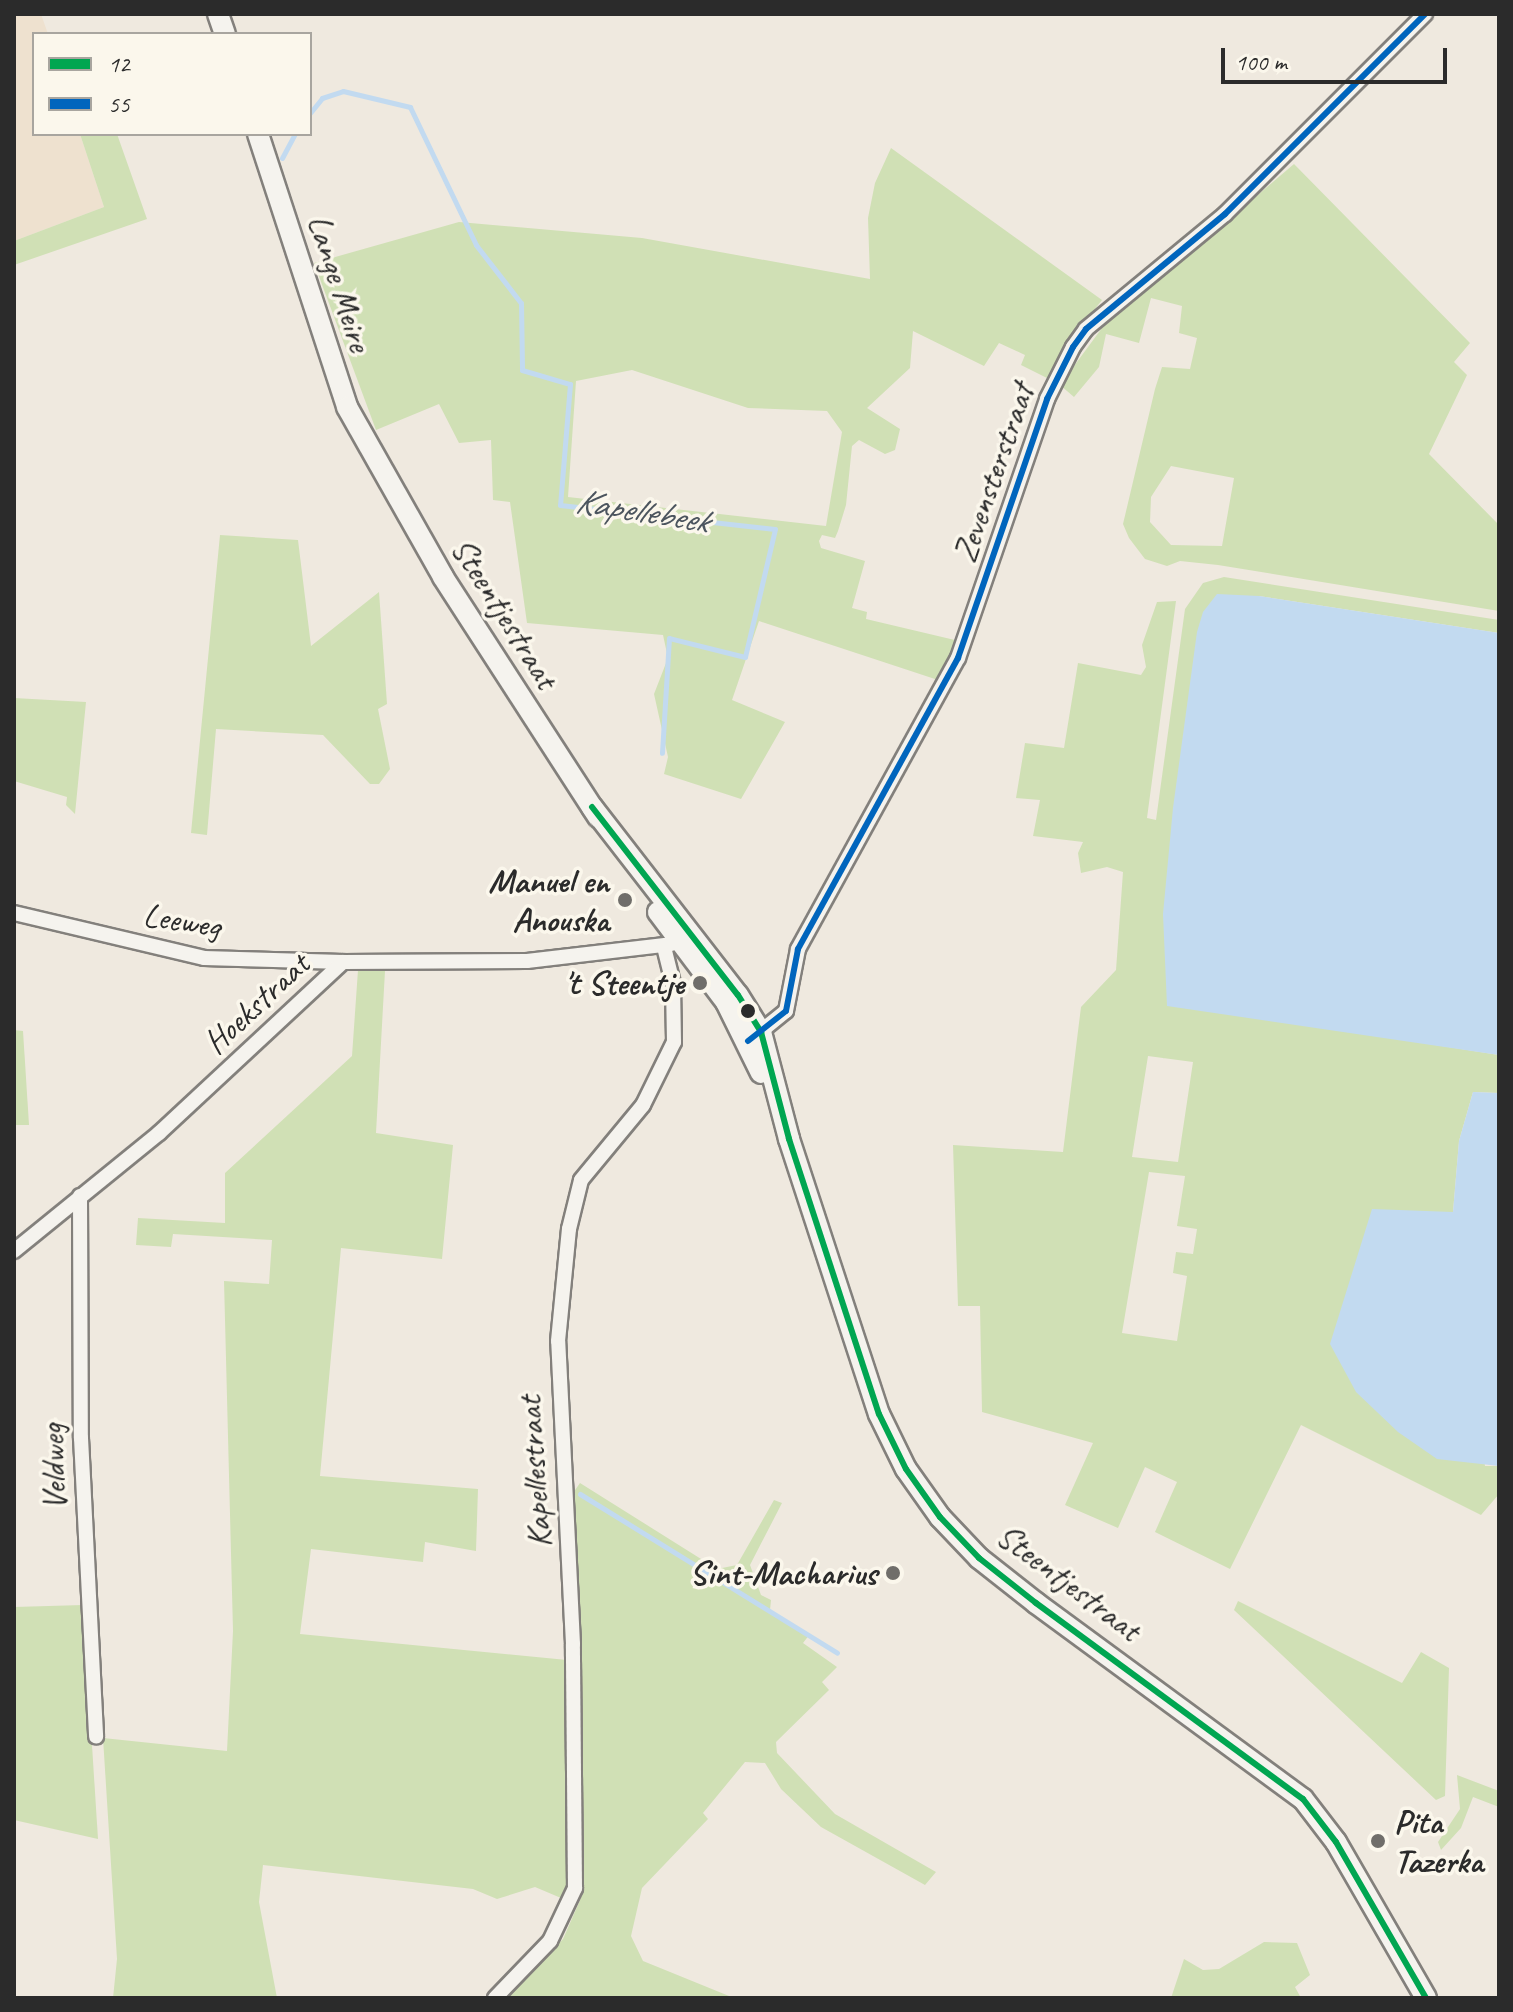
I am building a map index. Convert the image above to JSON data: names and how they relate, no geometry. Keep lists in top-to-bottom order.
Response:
{
  "streets": {
    "street": [
      "Lange Meire",
      "Zevensterstraat",
      "Steentjestraat",
      "Leeweg",
      "Hoekstraat",
      "Veldweg",
      "Kapellestraat"
    ]
  },
  "crossings": [
    ["Lange Meire", "Steentjestraat"],
    ["Zevensterstraat", "Steentjestraat"],
    ["Steentjestraat", "Hoekstraat"],
    ["Steentjestraat", "Kapellestraat"],
    ["Leeweg", "Hoekstraat"],
    ["Hoekstraat", "Veldweg"],
    ["Hoekstraat", "Kapellestraat"]
  ],
  "water": ["Kapellebeek"],
  "places": [
    "Manuel en Anouska",
    "'t Steentje",
    "Sint-Macharius",
    "Pita Tazerka"
  ],
  "lines": ["transit line 55", "transit line 12"],
  "legend": ["12", "55"],
  "scale_bar": "100 m"
}
